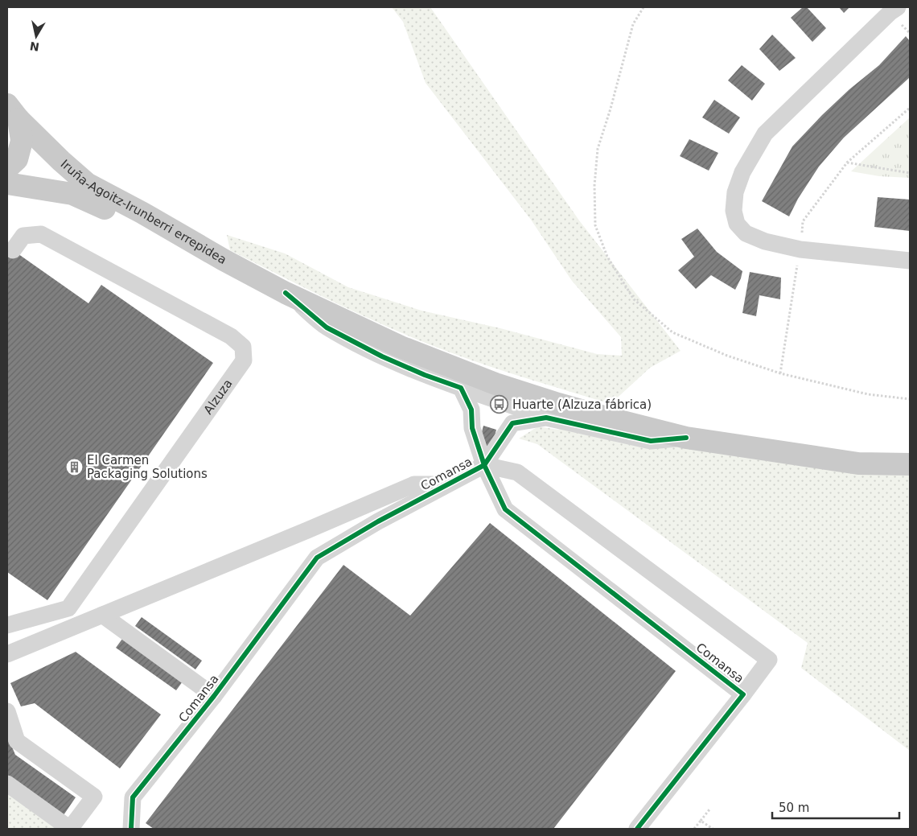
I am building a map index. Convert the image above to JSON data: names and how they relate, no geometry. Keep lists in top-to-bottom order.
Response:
{
  "streets": {
    "main road": ["Iruña-Agoitz-Irunberri errepidea"],
    "street": ["Alzuza", "Comansa"]
  },
  "places": {
    "bus stop": ["Huarte (Alzuza fábrica)"],
    "building": ["El Carmen Packaging Solutions"]
  },
  "scale_bar": "50 m",
  "north": "bottom"
}
